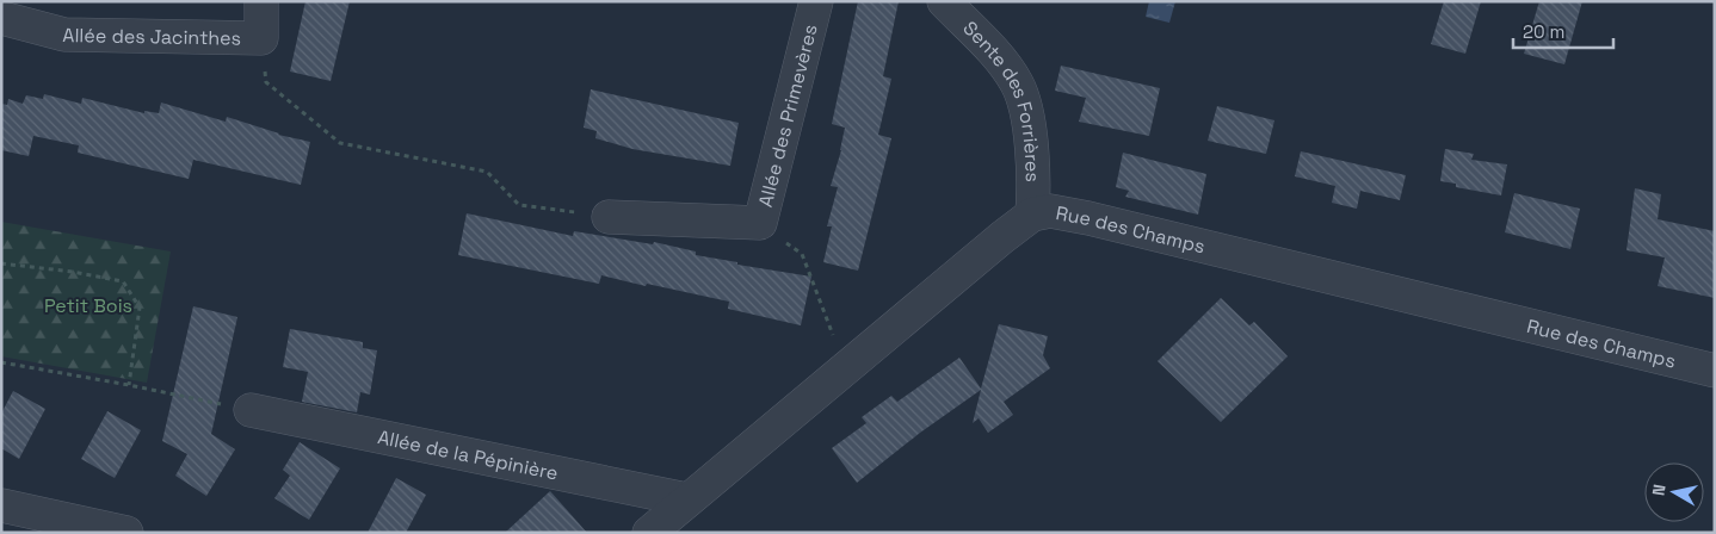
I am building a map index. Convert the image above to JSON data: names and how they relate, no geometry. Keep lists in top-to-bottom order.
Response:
{
  "streets": {
    "street": [
      "Allée des Jacinthes",
      "Sente des Forrières",
      "Allée des Primevères",
      "Rue des Champs",
      "Allée de la Pépinière"
    ]
  },
  "crossings": [
    ["Sente des Forrières", "Rue des Champs"],
    ["Rue des Champs", "Allée de la Pépinière"]
  ],
  "parks": ["Petit Bois"],
  "scale_bar": "20 m",
  "north": "left"
}
